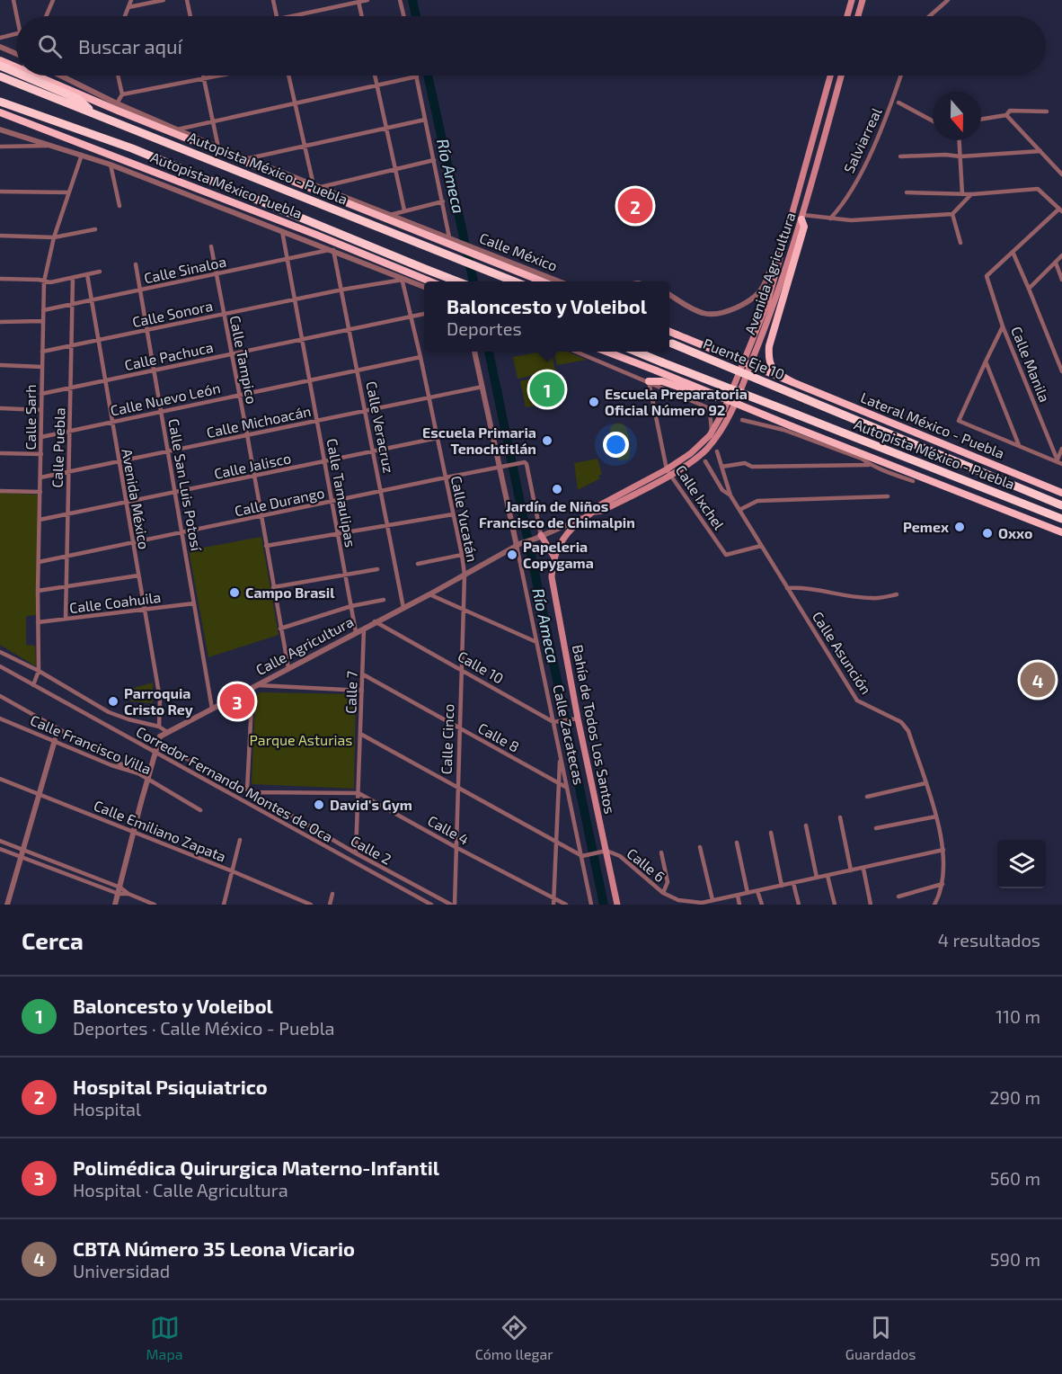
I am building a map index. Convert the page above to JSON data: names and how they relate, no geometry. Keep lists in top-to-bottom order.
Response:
{
  "streets": {
    "highway": [
      "Autopista México - Puebla",
      "Autopista México Puebla",
      "Puente Eje 10",
      "Lateral México - Puebla"
    ],
    "main road": ["Avenida Agricultura", "Bahía de Todos Los Santos"],
    "street": [
      "Salviarreal",
      "Calle México",
      "Calle Sinaloa",
      "Calle Sonora",
      "Calle Pachuca",
      "Calle Tampico",
      "Calle Manila",
      "Calle Nuevo León",
      "Calle Sarh",
      "Calle Michoacán",
      "Calle Veracruz",
      "Calle Puebla",
      "Calle Jalisco",
      "Calle San Luis Potosí",
      "Calle Tamaulipas",
      "Calle Ixchel",
      "Avenida México",
      "Calle Durango",
      "Calle Yucatán",
      "Calle Coahuila",
      "Calle Agricultura",
      "Calle Asunción",
      "Calle 10",
      "Calle 7",
      "Calle Zacatecas",
      "Calle 8",
      "Calle Cinco",
      "Calle Francisco Villa",
      "Corredor Fernando Montes de Oca",
      "Calle 4",
      "Calle Emiliano Zapata",
      "Calle 2",
      "Calle 6"
    ]
  },
  "crossings": [
    ["Autopista México - Puebla", "Puente Eje 10"],
    ["Autopista México Puebla", "Calle México"],
    ["Autopista México Puebla", "Calle Sinaloa"],
    ["Autopista México Puebla", "Calle Sonora"],
    ["Autopista México Puebla", "Calle Sarh"],
    ["Autopista México Puebla", "Calle Veracruz"],
    ["Autopista México Puebla", "Calle Tamaulipas"],
    ["Autopista México Puebla", "Calle Yucatán"],
    ["Calle Sinaloa", "Calle Tampico"],
    ["Calle Sinaloa", "Calle Sarh"],
    ["Calle Sinaloa", "Calle Veracruz"],
    ["Calle Sinaloa", "Calle Puebla"],
    ["Calle Sinaloa", "Calle San Luis Potosí"],
    ["Calle Sinaloa", "Calle Tamaulipas"],
    ["Calle Sinaloa", "Avenida México"],
    ["Avenida Agricultura", "Calle Ixchel"],
    ["Avenida Agricultura", "Calle Agricultura"],
    ["Avenida Agricultura", "Bahía de Todos Los Santos"],
    ["Calle Sonora", "Calle Tampico"],
    ["Calle Sonora", "Calle Sarh"],
    ["Calle Sonora", "Calle Veracruz"],
    ["Calle Sonora", "Calle Puebla"],
    ["Calle Sonora", "Calle San Luis Potosí"],
    ["Calle Sonora", "Calle Tamaulipas"],
    ["Calle Sonora", "Avenida México"],
    ["Calle Sonora", "Calle Yucatán"],
    ["Calle Pachuca", "Calle Tampico"],
    ["Calle Pachuca", "Calle Sarh"],
    ["Calle Pachuca", "Calle Veracruz"],
    ["Calle Pachuca", "Calle Puebla"],
    ["Calle Pachuca", "Calle San Luis Potosí"],
    ["Calle Pachuca", "Calle Tamaulipas"],
    ["Calle Pachuca", "Avenida México"],
    ["Calle Pachuca", "Calle Yucatán"],
    ["Puente Eje 10", "Lateral México - Puebla"],
    ["Calle Tampico", "Calle Nuevo León"],
    ["Calle Tampico", "Calle Michoacán"],
    ["Calle Tampico", "Calle Jalisco"],
    ["Calle Tampico", "Calle Durango"],
    ["Calle Tampico", "Calle Agricultura"],
    ["Calle Nuevo León", "Calle Sarh"],
    ["Calle Nuevo León", "Calle Veracruz"],
    ["Calle Nuevo León", "Calle Puebla"],
    ["Calle Nuevo León", "Calle San Luis Potosí"],
    ["Calle Nuevo León", "Calle Tamaulipas"],
    ["Calle Nuevo León", "Avenida México"],
    ["Calle Nuevo León", "Calle Yucatán"],
    ["Calle Sarh", "Calle Michoacán"],
    ["Calle Sarh", "Calle Jalisco"],
    ["Calle Sarh", "Calle Durango"],
    ["Calle Sarh", "Calle Coahuila"],
    ["Calle Sarh", "Corredor Fernando Montes de Oca"],
    ["Calle Michoacán", "Calle Veracruz"],
    ["Calle Michoacán", "Calle Puebla"],
    ["Calle Michoacán", "Calle San Luis Potosí"],
    ["Calle Michoacán", "Calle Tamaulipas"],
    ["Calle Michoacán", "Avenida México"],
    ["Calle Michoacán", "Calle Yucatán"],
    ["Calle Michoacán", "Calle Zacatecas"],
    ["Calle Veracruz", "Calle Jalisco"],
    ["Calle Veracruz", "Calle Durango"],
    ["Calle Veracruz", "Calle Agricultura"],
    ["Calle Puebla", "Calle Jalisco"],
    ["Calle Puebla", "Calle Durango"],
    ["Calle Puebla", "Calle Coahuila"],
    ["Calle Jalisco", "Calle San Luis Potosí"],
    ["Calle Jalisco", "Calle Tamaulipas"],
    ["Calle Jalisco", "Avenida México"],
    ["Calle Jalisco", "Calle Yucatán"],
    ["Calle San Luis Potosí", "Calle Durango"],
    ["Calle San Luis Potosí", "Calle Coahuila"],
    ["Calle San Luis Potosí", "Calle Agricultura"],
    ["Calle Tamaulipas", "Calle Durango"],
    ["Calle Tamaulipas", "Calle Agricultura"],
    ["Calle Ixchel", "Calle Asunción"],
    ["Avenida México", "Calle Durango"],
    ["Avenida México", "Calle Coahuila"],
    ["Calle Durango", "Calle Yucatán"],
    ["Calle Durango", "Calle Agricultura"],
    ["Calle Durango", "Calle Zacatecas"],
    ["Calle Yucatán", "Calle Agricultura"],
    ["Calle Yucatán", "Calle Cinco"],
    ["Calle Agricultura", "Calle 10"],
    ["Calle Agricultura", "Calle 7"],
    ["Calle Agricultura", "Calle Zacatecas"],
    ["Calle Agricultura", "Calle Cinco"],
    ["Calle Agricultura", "Calle Emiliano Zapata"],
    ["Calle Asunción", "Calle 6"],
    ["Calle 10", "Calle Zacatecas"],
    ["Calle 10", "Calle Cinco"],
    ["Calle 7", "Calle 8"],
    ["Calle 7", "Calle 4"],
    ["Calle 7", "Calle 2"],
    ["Bahía de Todos Los Santos", "Calle 6"],
    ["Calle Zacatecas", "Calle 8"],
    ["Calle 8", "Calle Cinco"],
    ["Calle Cinco", "Calle 4"],
    ["Calle Cinco", "Calle 2"],
    ["Calle 4", "Calle 2"]
  ],
  "water": ["Río Ameca"],
  "parks": ["Parque Asturias"],
  "places": [
    "Escuela Preparatoria Oficial Número 92",
    "Escuela Primaria Tenochtitlán",
    "Jardín de Niños Francisco de Chimalpin",
    "Pemex",
    "Oxxo",
    "Papeleria Copygama",
    "Campo Brasil",
    "Parroquia Cristo Rey",
    "David's Gym"
  ],
  "north": "bottom",
  "page": {
    "search": "Buscar aquí",
    "pins": [
      "2",
      "1",
      "4",
      "3"
    ],
    "popup": ["Baloncesto y Voleibol", "Deportes"],
    "heading": ["Cerca", "4 resultados"],
    "list": [
      {
        "mark": "1",
        "name": "Baloncesto y Voleibol",
        "note": "Deportes · Calle México - Puebla",
        "value": "110 m"
      },
      {
        "mark": "2",
        "name": "Hospital Psiquiatrico",
        "note": "Hospital",
        "value": "290 m"
      },
      {
        "mark": "3",
        "name": "Polimédica Quirurgica Materno-Infantil",
        "note": "Hospital · Calle Agricultura",
        "value": "560 m"
      },
      {
        "mark": "4",
        "name": "CBTA Número 35 Leona Vicario",
        "note": "Universidad",
        "value": "590 m"
      }
    ],
    "nav": ["Mapa", "Cómo llegar", "Guardados"]
  }
}
